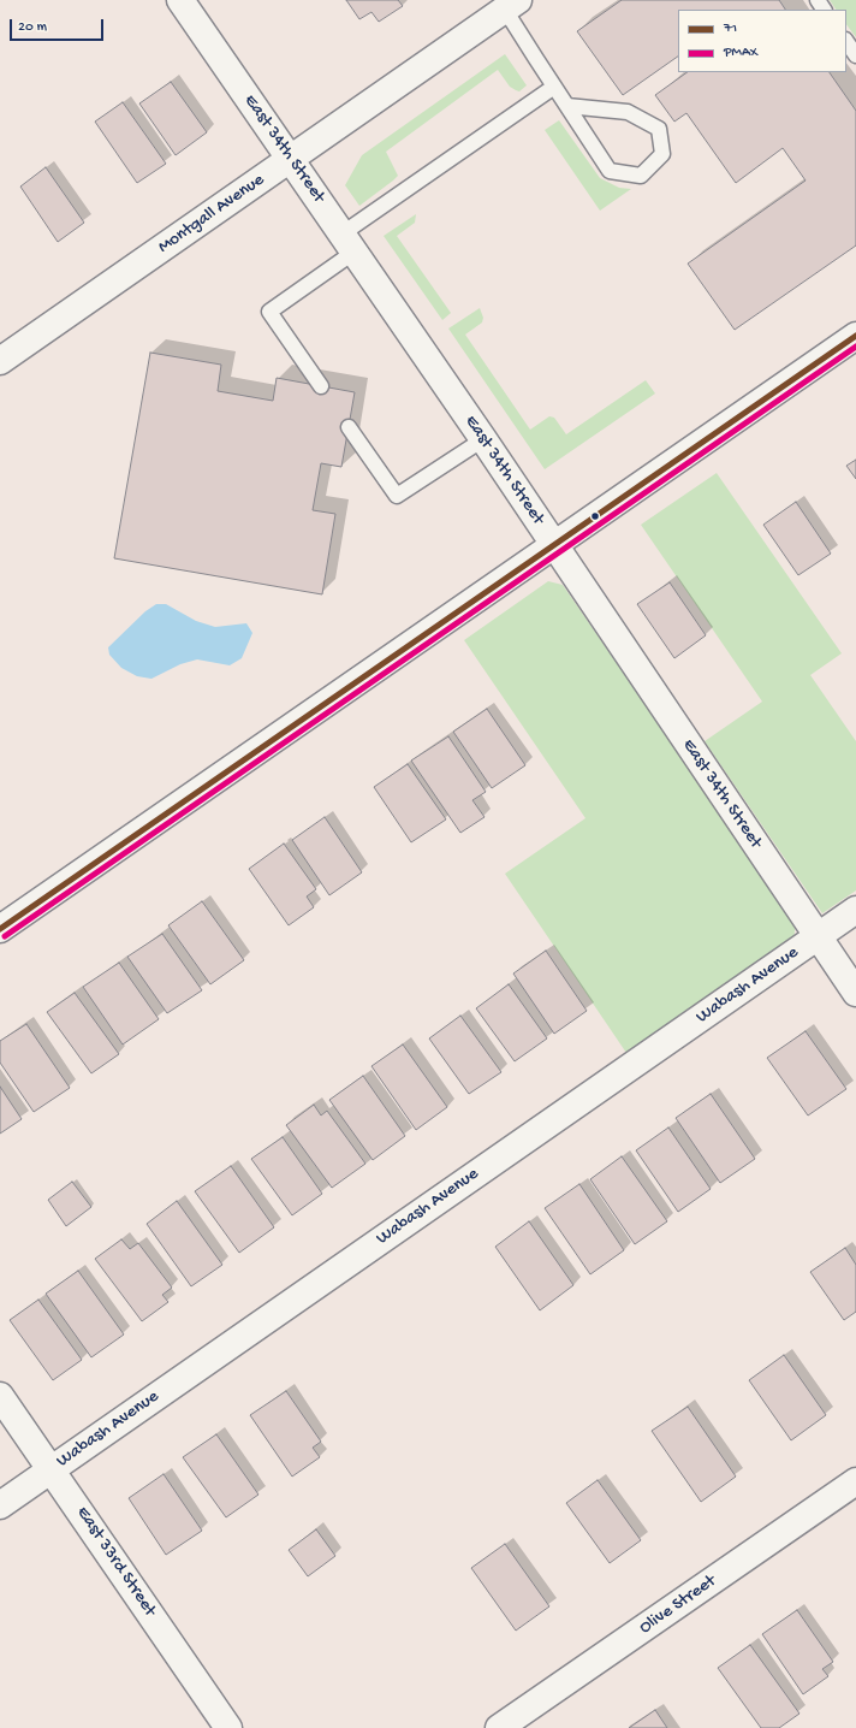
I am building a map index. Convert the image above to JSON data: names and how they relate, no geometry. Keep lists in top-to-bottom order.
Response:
{
  "streets": {
    "street": [
      "East 34th Street",
      "Montgall Avenue",
      "Wabash Avenue",
      "East 33rd Street",
      "Olive Street"
    ]
  },
  "crossings": [
    ["East 34th Street", "Montgall Avenue"],
    ["East 34th Street", "Wabash Avenue"],
    ["Wabash Avenue", "East 33rd Street"]
  ],
  "lines": ["transit line 71", "transit line PMAX"],
  "legend": ["71", "PMAX"],
  "scale_bar": "20 m"
}
